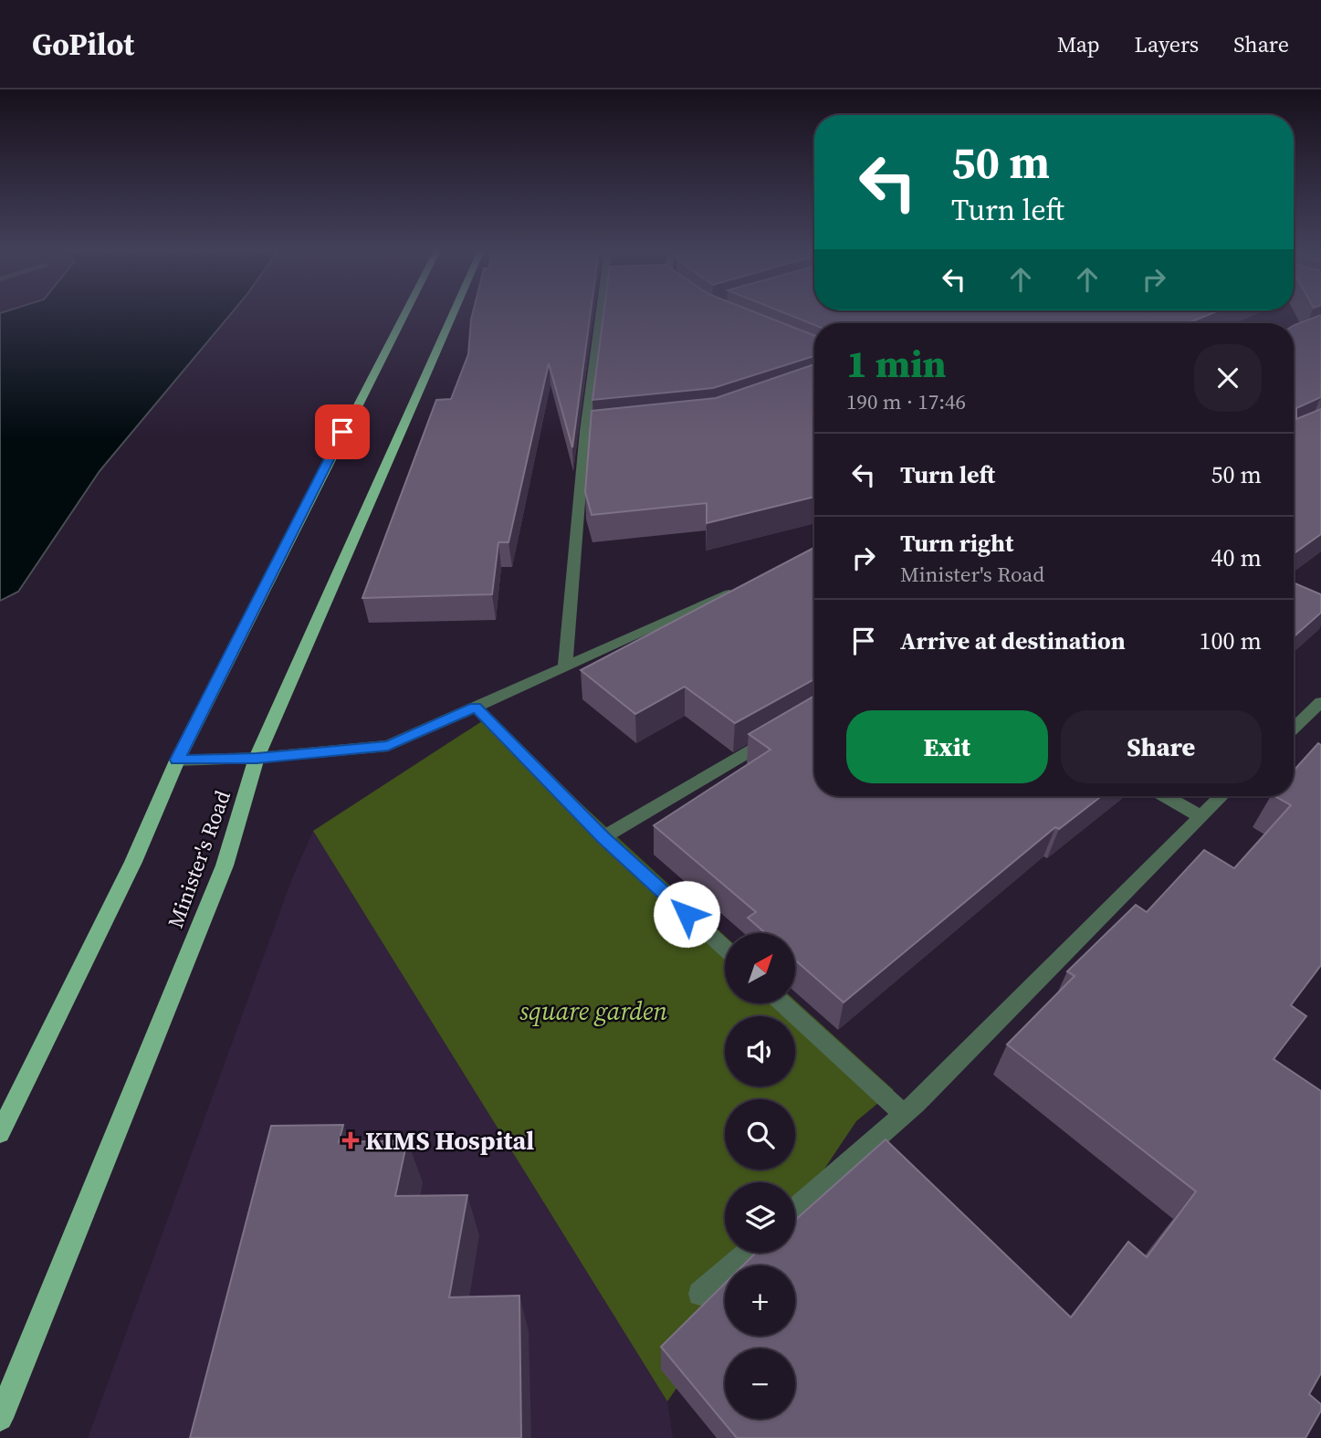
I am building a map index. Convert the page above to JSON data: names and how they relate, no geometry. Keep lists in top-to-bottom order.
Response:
{
  "streets": {
    "main road": ["Minister's Road"]
  },
  "parks": ["square garden"],
  "places": {
    "health": ["KIMS Hospital"]
  },
  "north": "top right",
  "page": {
    "header": "GoPilot",
    "nav": ["Map", "Layers", "Share"],
    "turn": ["50 m", "Turn left"],
    "heading": ["1 min", "190 m · 17:46"],
    "list": [
      {
        "name": "Turn left",
        "value": "50 m"
      },
      {
        "name": "Turn right",
        "note": "Minister's Road",
        "value": "40 m"
      },
      {
        "name": "Arrive at destination",
        "value": "100 m"
      }
    ],
    "buttons": ["Exit", "Share"],
    "map_buttons": ["+", "−"]
  }
}
